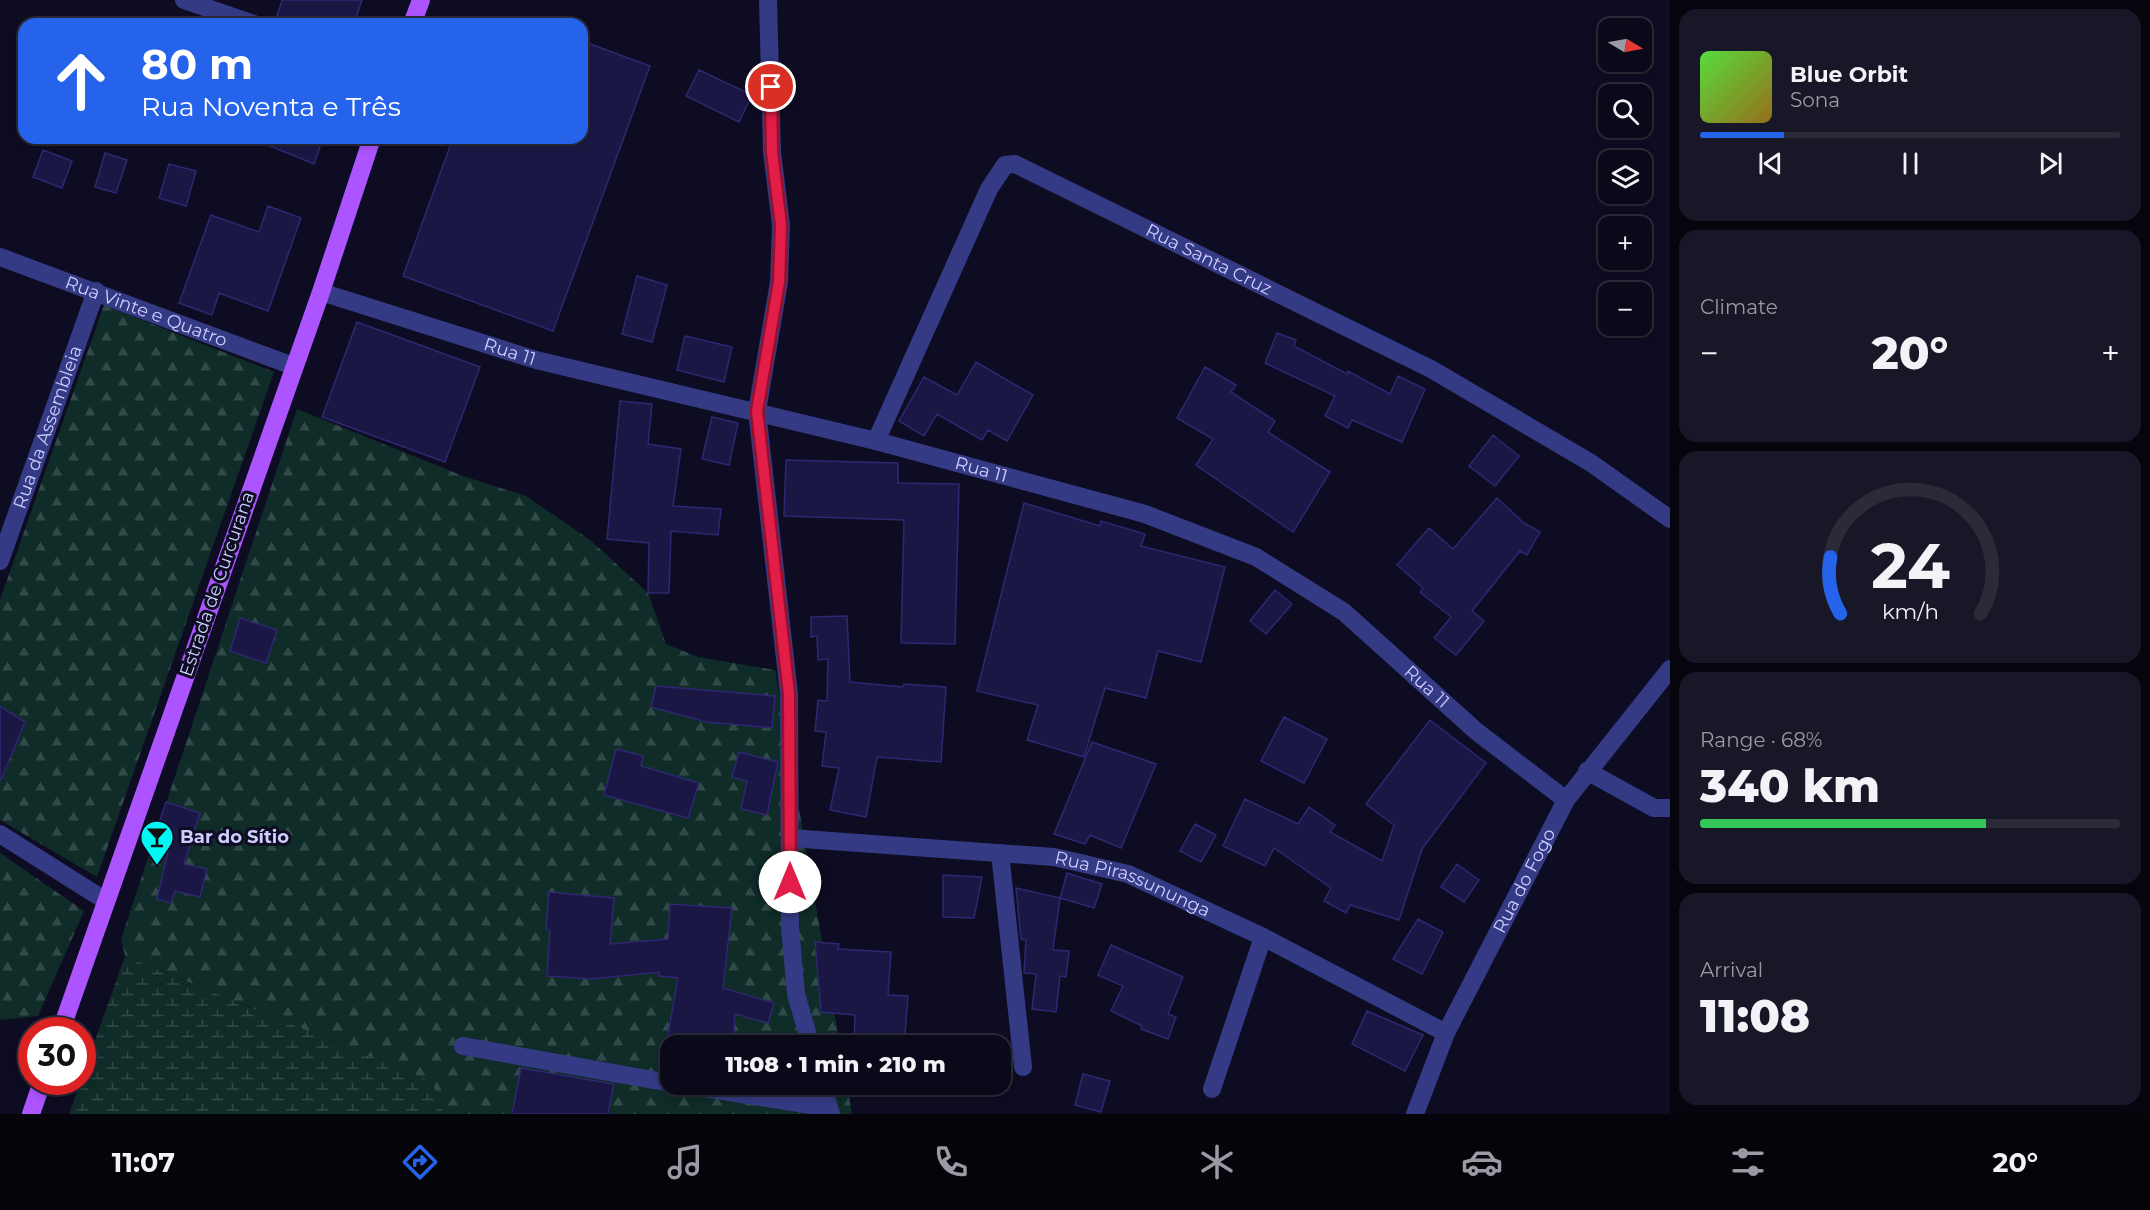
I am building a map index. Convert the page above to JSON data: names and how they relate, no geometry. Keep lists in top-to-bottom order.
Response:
{
  "streets": {
    "main road": ["Estrada de Curcurana"],
    "street": [
      "Rua Santa Cruz",
      "Rua Vinte e Quatro",
      "Rua 11",
      "Rua da Assembleia",
      "Rua do Fogo",
      "Rua Pirassununga"
    ]
  },
  "crossings": [
    ["Rua Santa Cruz", "Rua 11"],
    ["Rua Vinte e Quatro", "Rua da Assembleia"],
    ["Rua Vinte e Quatro", "Estrada de Curcurana"],
    ["Rua 11", "Estrada de Curcurana"],
    ["Rua 11", "Rua do Fogo"],
    ["Rua do Fogo", "Rua Pirassununga"]
  ],
  "places": {
    "bar": ["Bar do Sítio"]
  },
  "north": "right",
  "page": {
    "map_buttons": ["+", "−"],
    "turn": ["80 m", "Rua Noventa e Três"],
    "song": ["Blue Orbit", "Sona"],
    "tile": [
      "Climate",
      ["Range · 68%", "340 km"],
      ["Arrival", "11:08"]
    ],
    "heat": ["−", "20°", "+"],
    "limit": "30",
    "trip": "11:08 · 1 min · 210 m",
    "tabs": ["11:07", "20°"],
    "gauge": ["24", "km/h"]
  }
}
